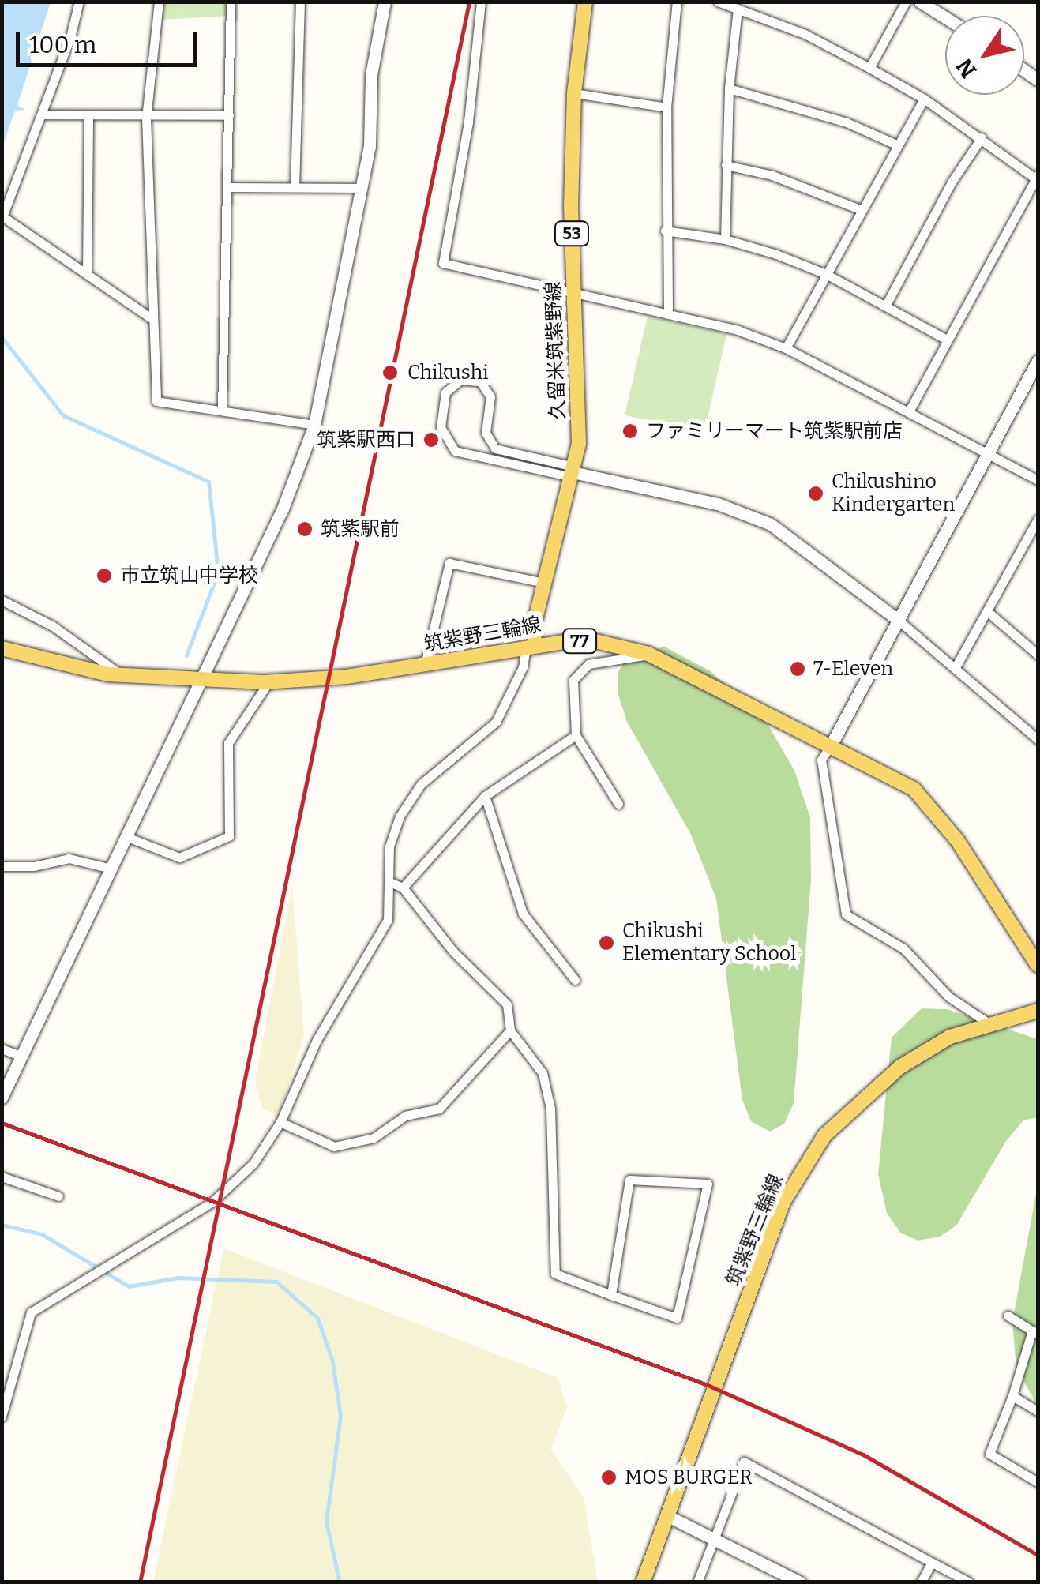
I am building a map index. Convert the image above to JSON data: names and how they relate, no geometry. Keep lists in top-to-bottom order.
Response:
{
  "streets": {
    "main road": [
      "53",
      "久留米筑紫野線",
      "筑紫野三輪線",
      "77"
    ]
  },
  "crossings": [
    ["久留米筑紫野線", "筑紫野三輪線"]
  ],
  "places": [
    "Chikushi",
    "ファミリーマート筑紫駅前店",
    "筑紫駅西口",
    "Chikushino Kindergarten",
    "筑紫駅前",
    "市立筑山中学校",
    "7-Eleven",
    "Chikushi Elementary School",
    "MOS BURGER"
  ],
  "scale_bar": "100 m",
  "north": "bottom left"
}
